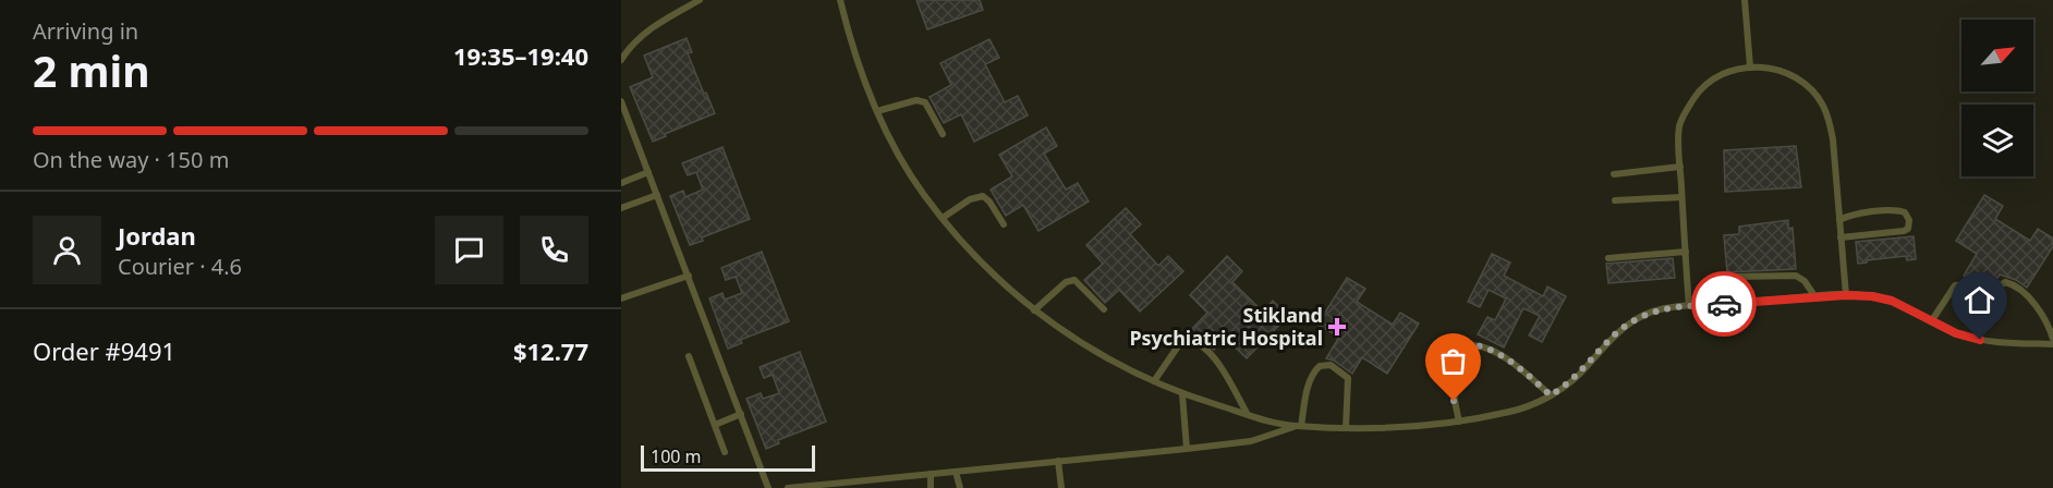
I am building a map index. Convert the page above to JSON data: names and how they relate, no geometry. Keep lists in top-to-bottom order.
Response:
{
  "places": {
    "health": ["Stikland Psychiatric Hospital"]
  },
  "scale_bar": "100 m",
  "north": "top right",
  "page": {
    "heading": ["2 min", "Arriving in", "19:35–19:40"],
    "panel": [
      "Jordan",
      "Courier · 4.6",
      "Order #9491",
      "$12.77"
    ],
    "bar": "On the way · 150 m",
    "scale": "100 m"
  }
}
